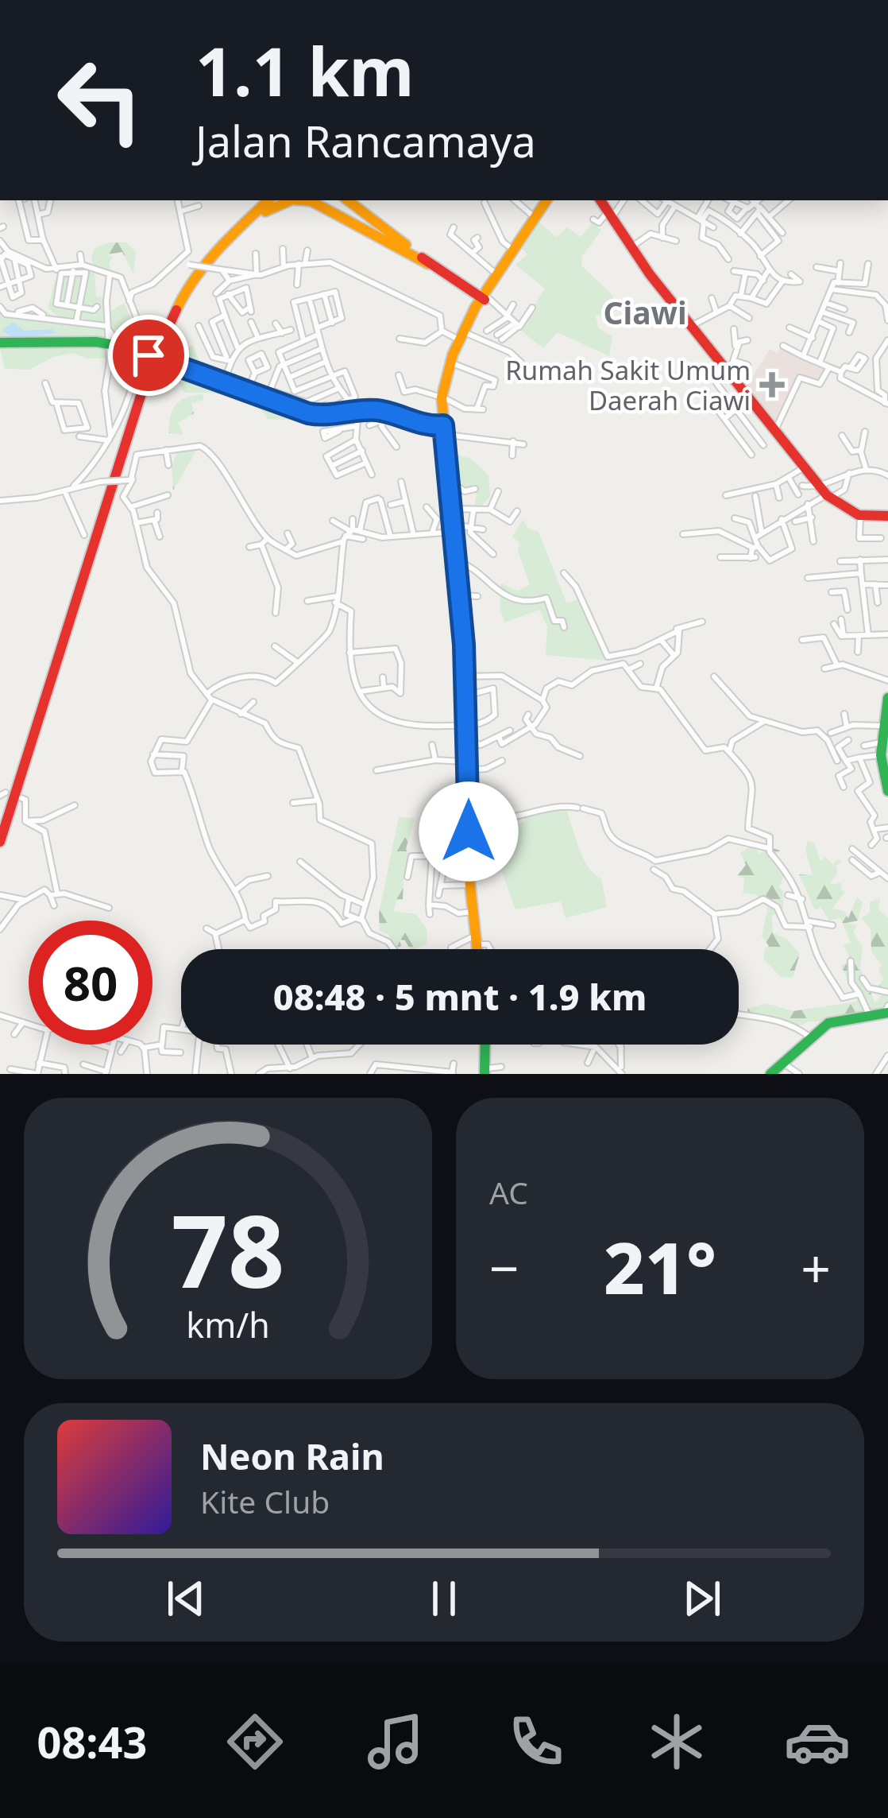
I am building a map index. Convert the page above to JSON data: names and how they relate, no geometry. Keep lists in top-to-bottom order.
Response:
{
  "districts": ["Ciawi"],
  "places": {
    "health": ["Rumah Sakit Umum Daerah Ciawi"]
  },
  "page": {
    "turn": ["1.1 km", "Jalan Rancamaya"],
    "limit": "80",
    "trip": "08:48 · 5 mnt · 1.9 km",
    "tile": "AC",
    "heat": ["−", "21°", "+"],
    "song": ["Neon Rain", "Kite Club"],
    "tabs": "08:43",
    "gauge": ["78", "km/h"]
  }
}
